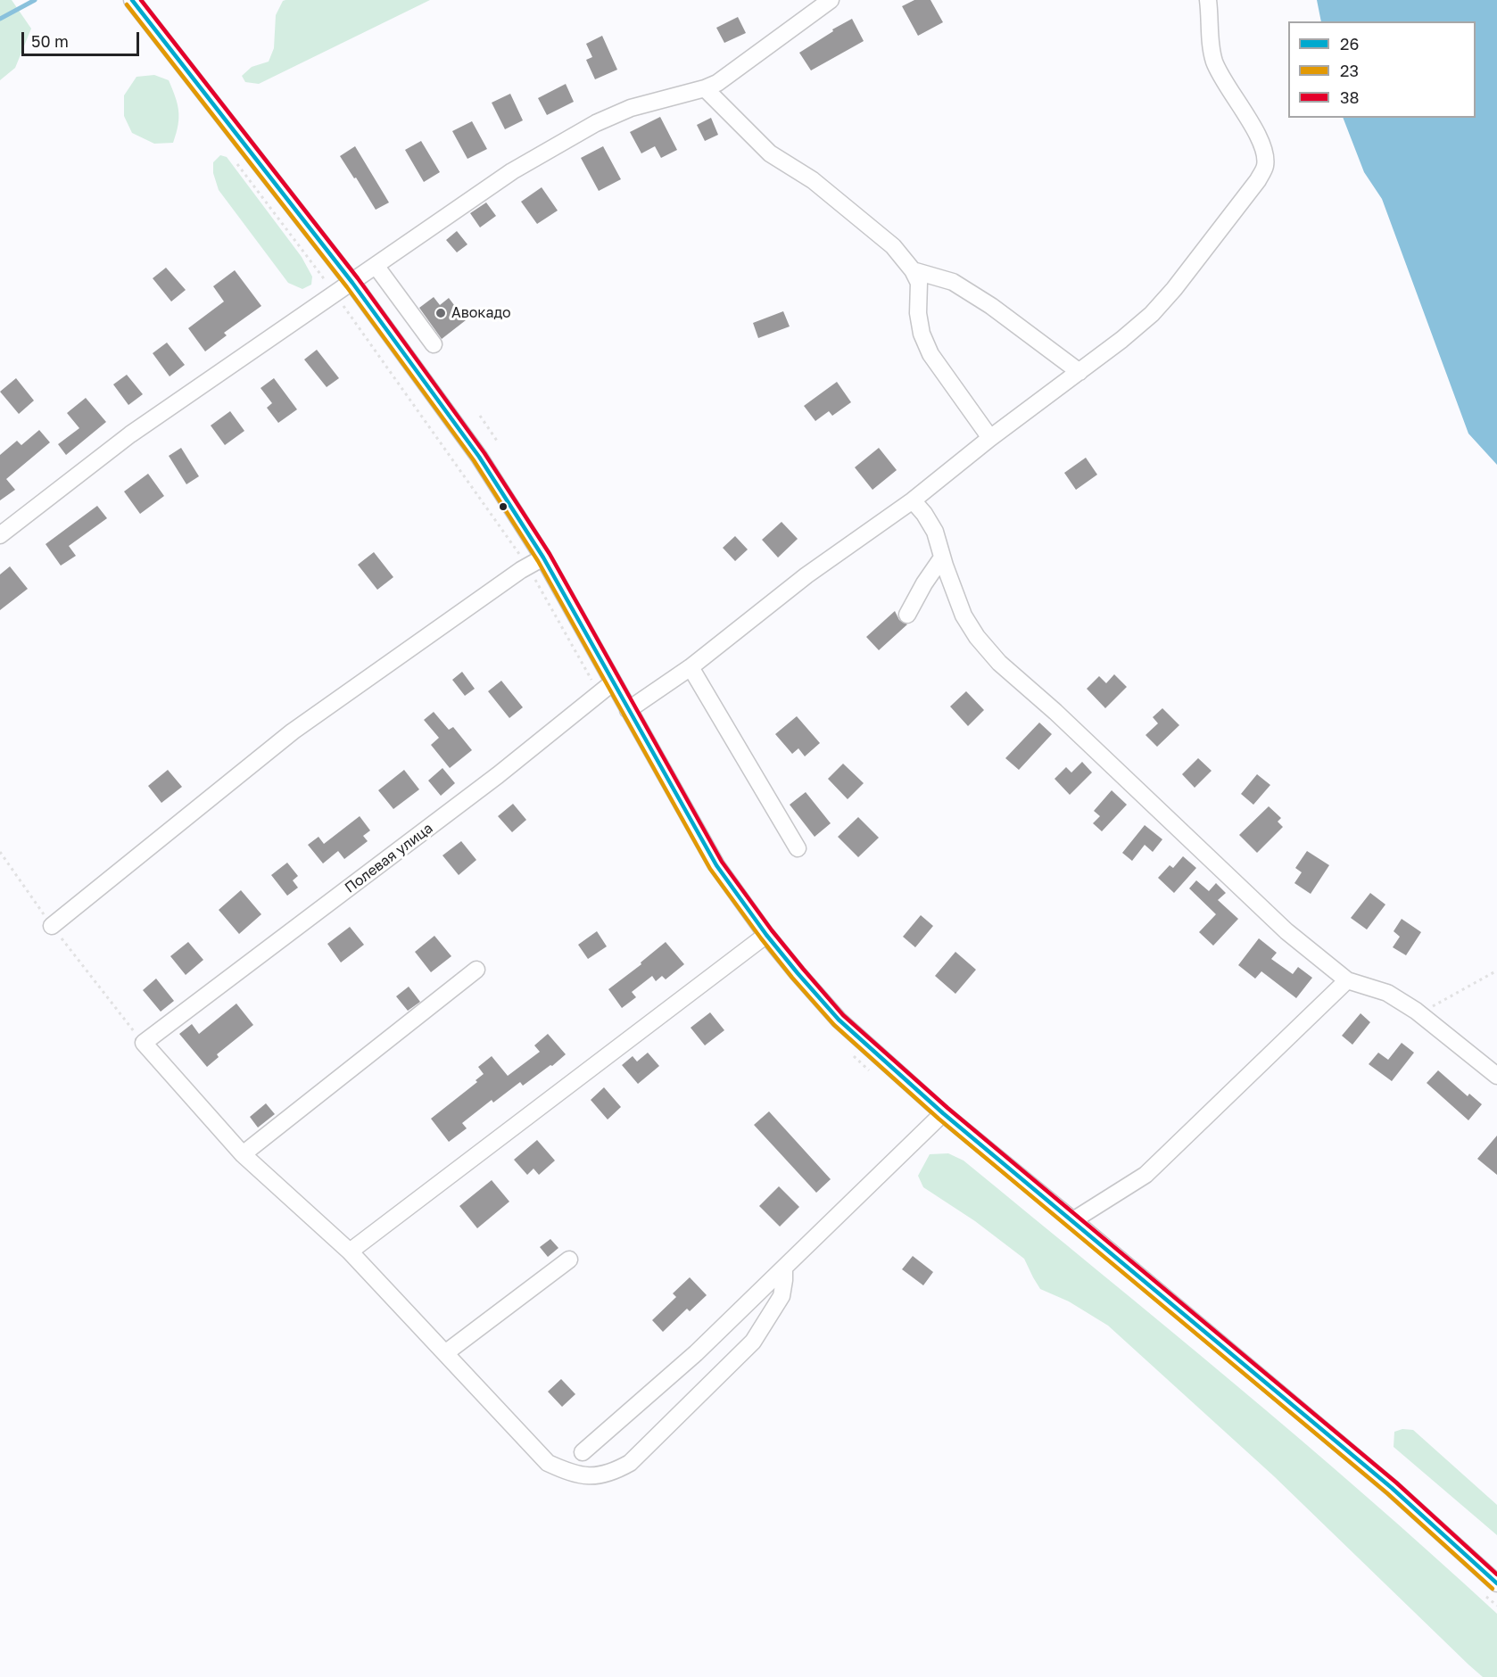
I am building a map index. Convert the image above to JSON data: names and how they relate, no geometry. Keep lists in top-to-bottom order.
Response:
{
  "streets": {
    "street": ["Полевая улица"]
  },
  "places": ["Авокадо"],
  "lines": ["transit line 26", "transit line 38", "transit line 23"],
  "legend": ["26", "23", "38"],
  "scale_bar": "50 m"
}
